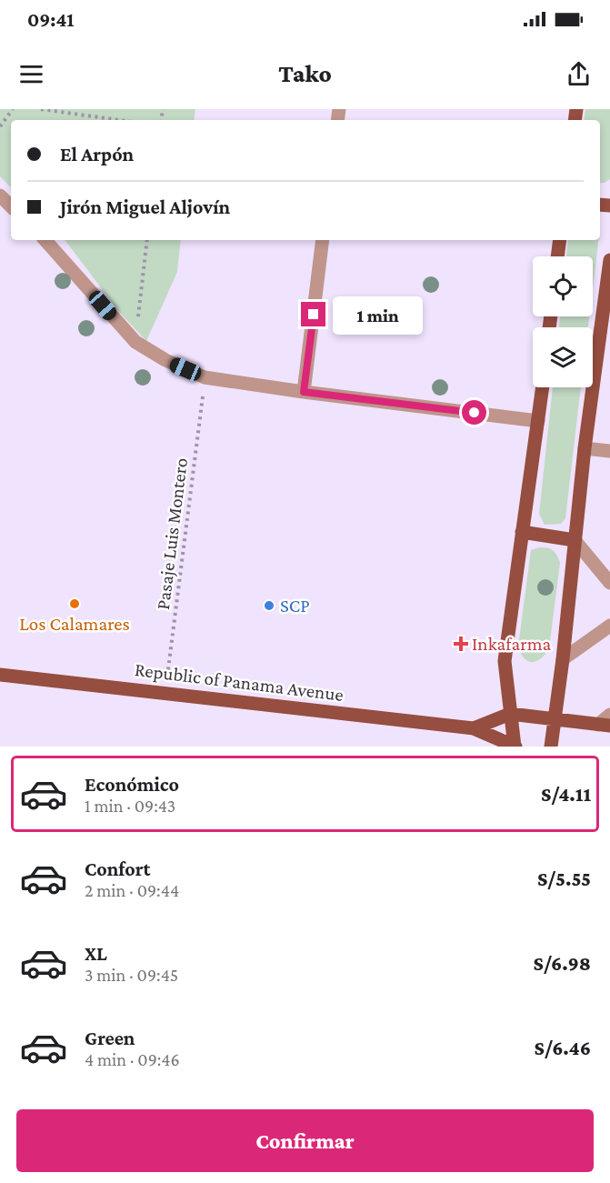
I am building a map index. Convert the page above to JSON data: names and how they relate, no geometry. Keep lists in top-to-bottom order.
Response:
{
  "streets": {
    "main road": ["Republic of Panama Avenue"],
    "path": ["Pasaje Luis Montero"]
  },
  "crossings": [
    ["Pasaje Luis Montero", "Republic of Panama Avenue"]
  ],
  "places": {
    "other": ["Los Calamares", "SCP"],
    "health": ["Inkafarma"]
  },
  "page": {
    "status": "09:41",
    "header": "Tako",
    "banner": ["El Arpón", "Jirón Miguel Aljovín"],
    "bubble": "1 min",
    "list": [
      {
        "name": "Económico",
        "note": "1 min · 09:43",
        "value": "S/4.11"
      },
      {
        "name": "Confort",
        "note": "2 min · 09:44",
        "value": "S/5.55"
      },
      {
        "name": "XL",
        "note": "3 min · 09:45",
        "value": "S/6.98"
      },
      {
        "name": "Green",
        "note": "4 min · 09:46",
        "value": "S/6.46"
      }
    ],
    "buttons": "Confirmar"
  }
}
